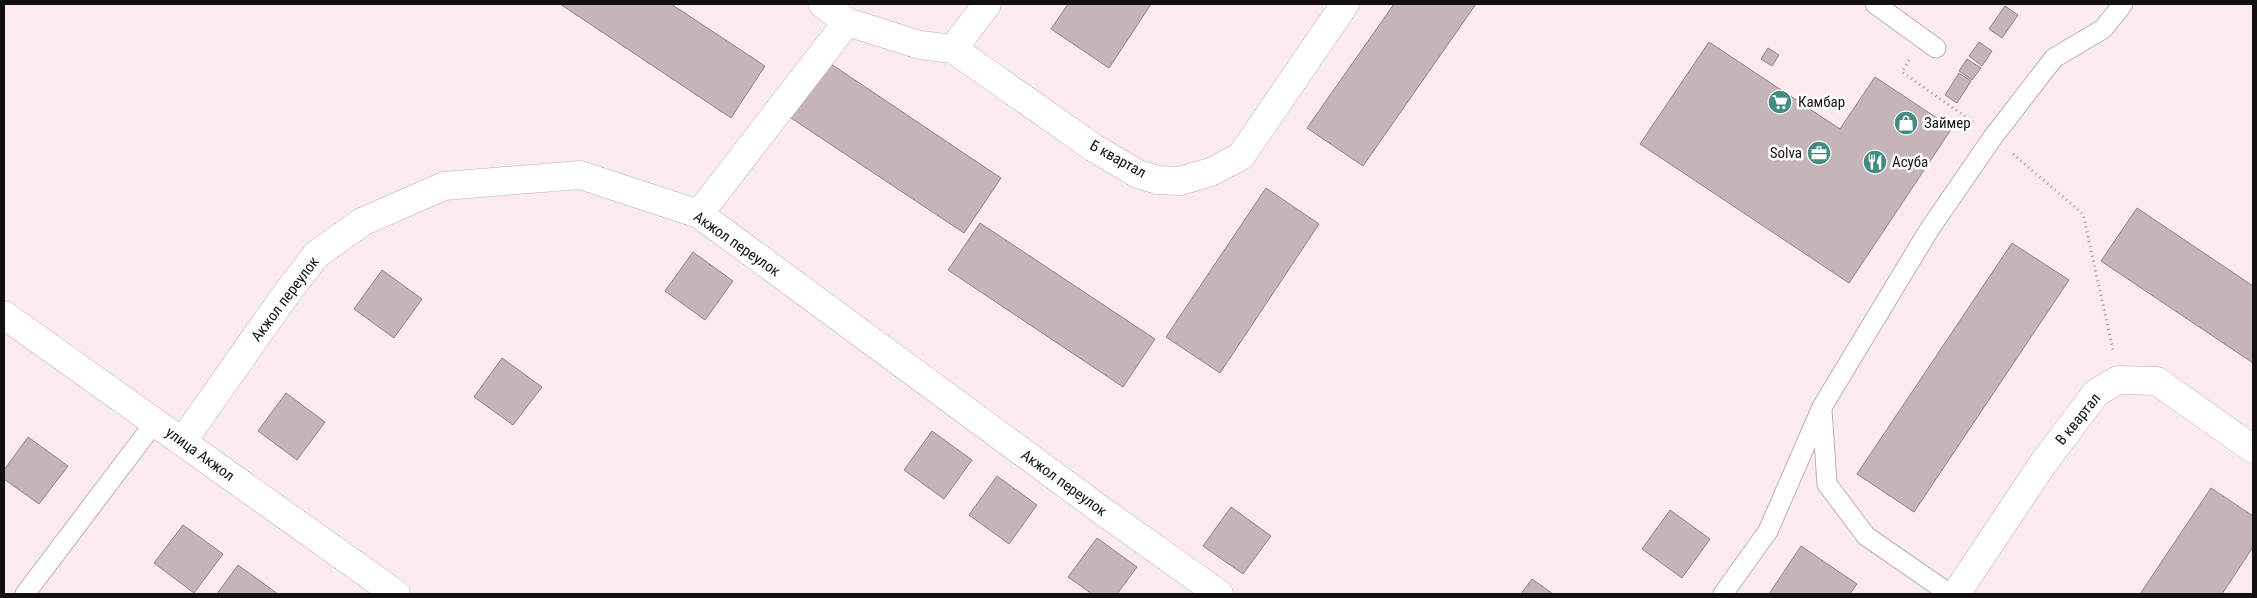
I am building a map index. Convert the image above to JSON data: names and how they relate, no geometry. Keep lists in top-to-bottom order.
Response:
{
  "streets": {
    "street": [
      "Б квартал",
      "Акжол переулок",
      "В квартал",
      "улица Акжол"
    ]
  },
  "crossings": [
    ["Акжол переулок", "улица Акжол"]
  ],
  "places": {
    "supermarket": ["Камбар"],
    "shop": ["Займер"],
    "office": ["Solva"],
    "restaurant": ["Асуба"]
  }
}
